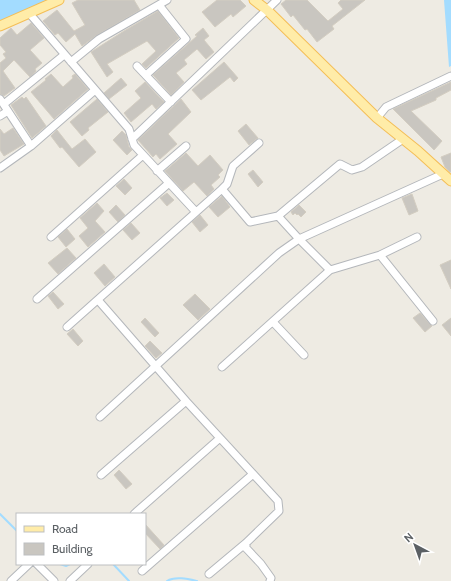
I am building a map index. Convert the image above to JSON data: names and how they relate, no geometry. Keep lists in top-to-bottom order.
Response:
{
  "legend": ["Road", "Building"],
  "north": "top left"
}
